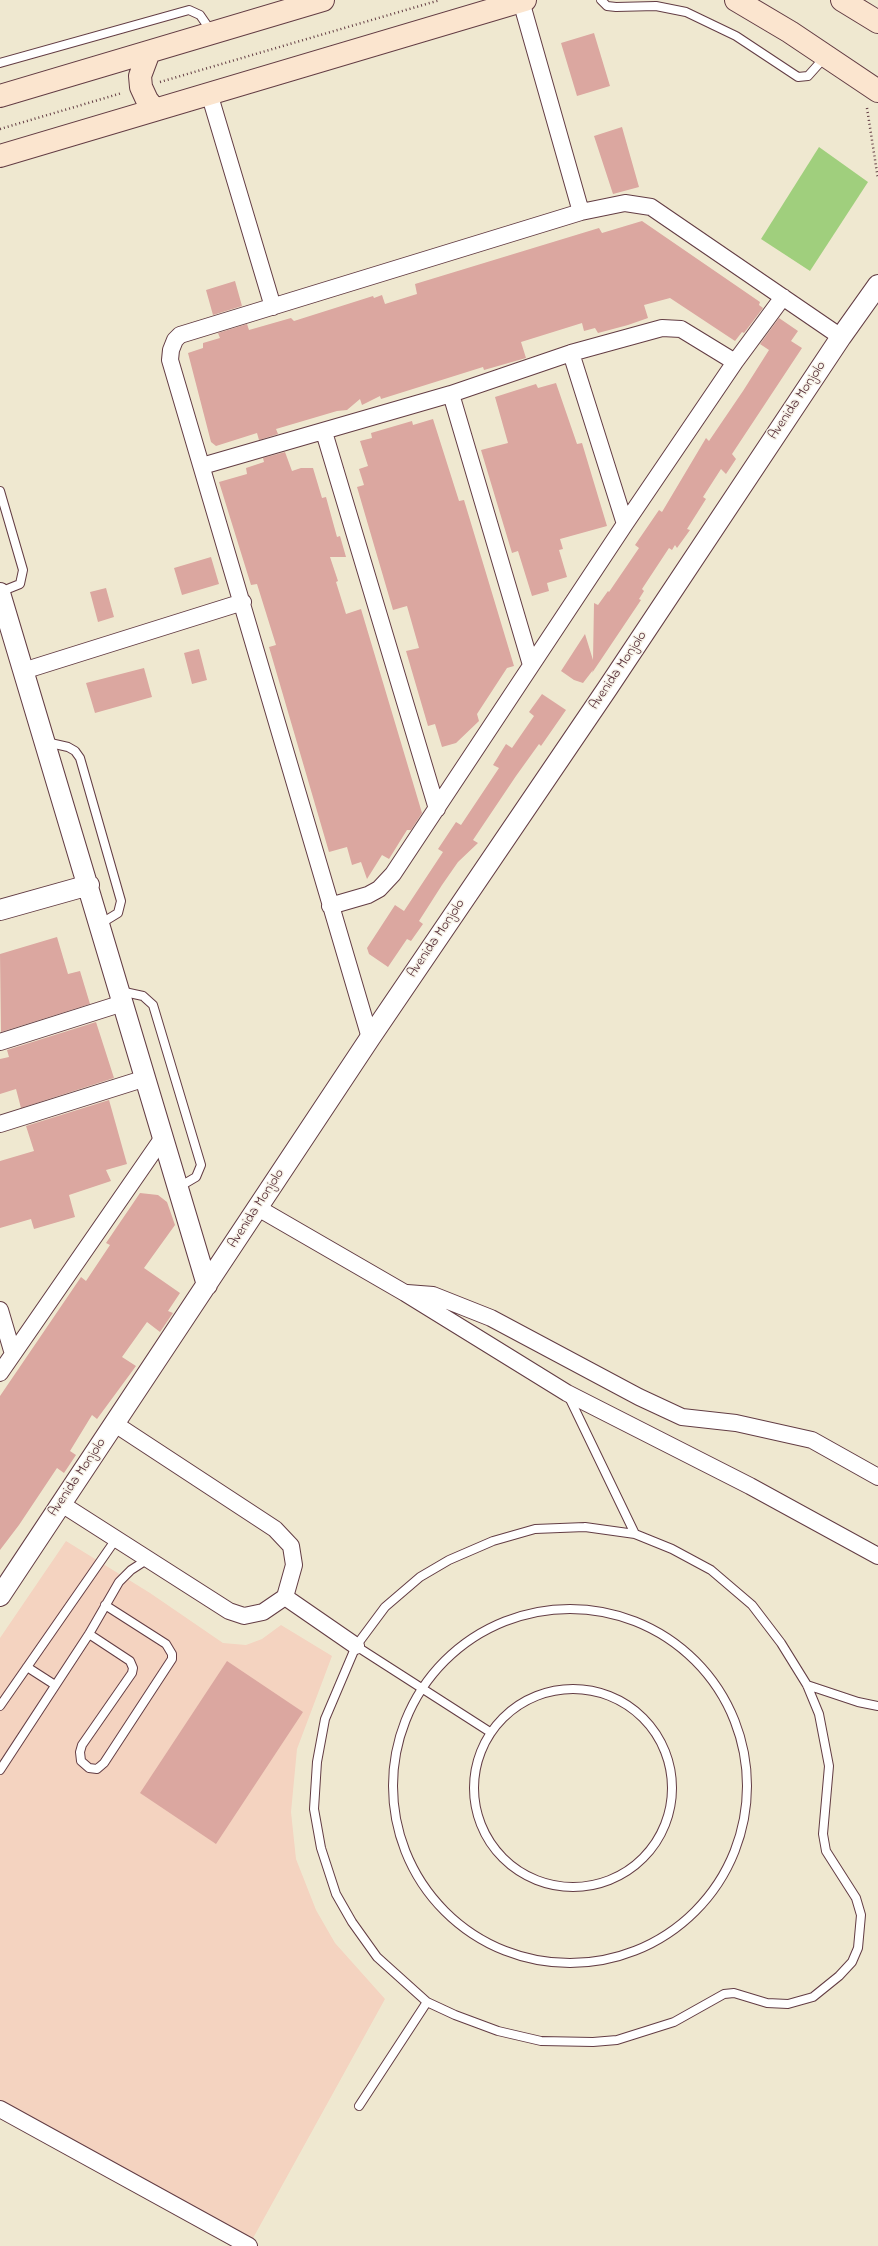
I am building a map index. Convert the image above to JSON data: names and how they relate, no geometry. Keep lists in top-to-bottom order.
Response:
{
  "streets": {
    "street": ["Avenida Monjolo"]
  }
}
